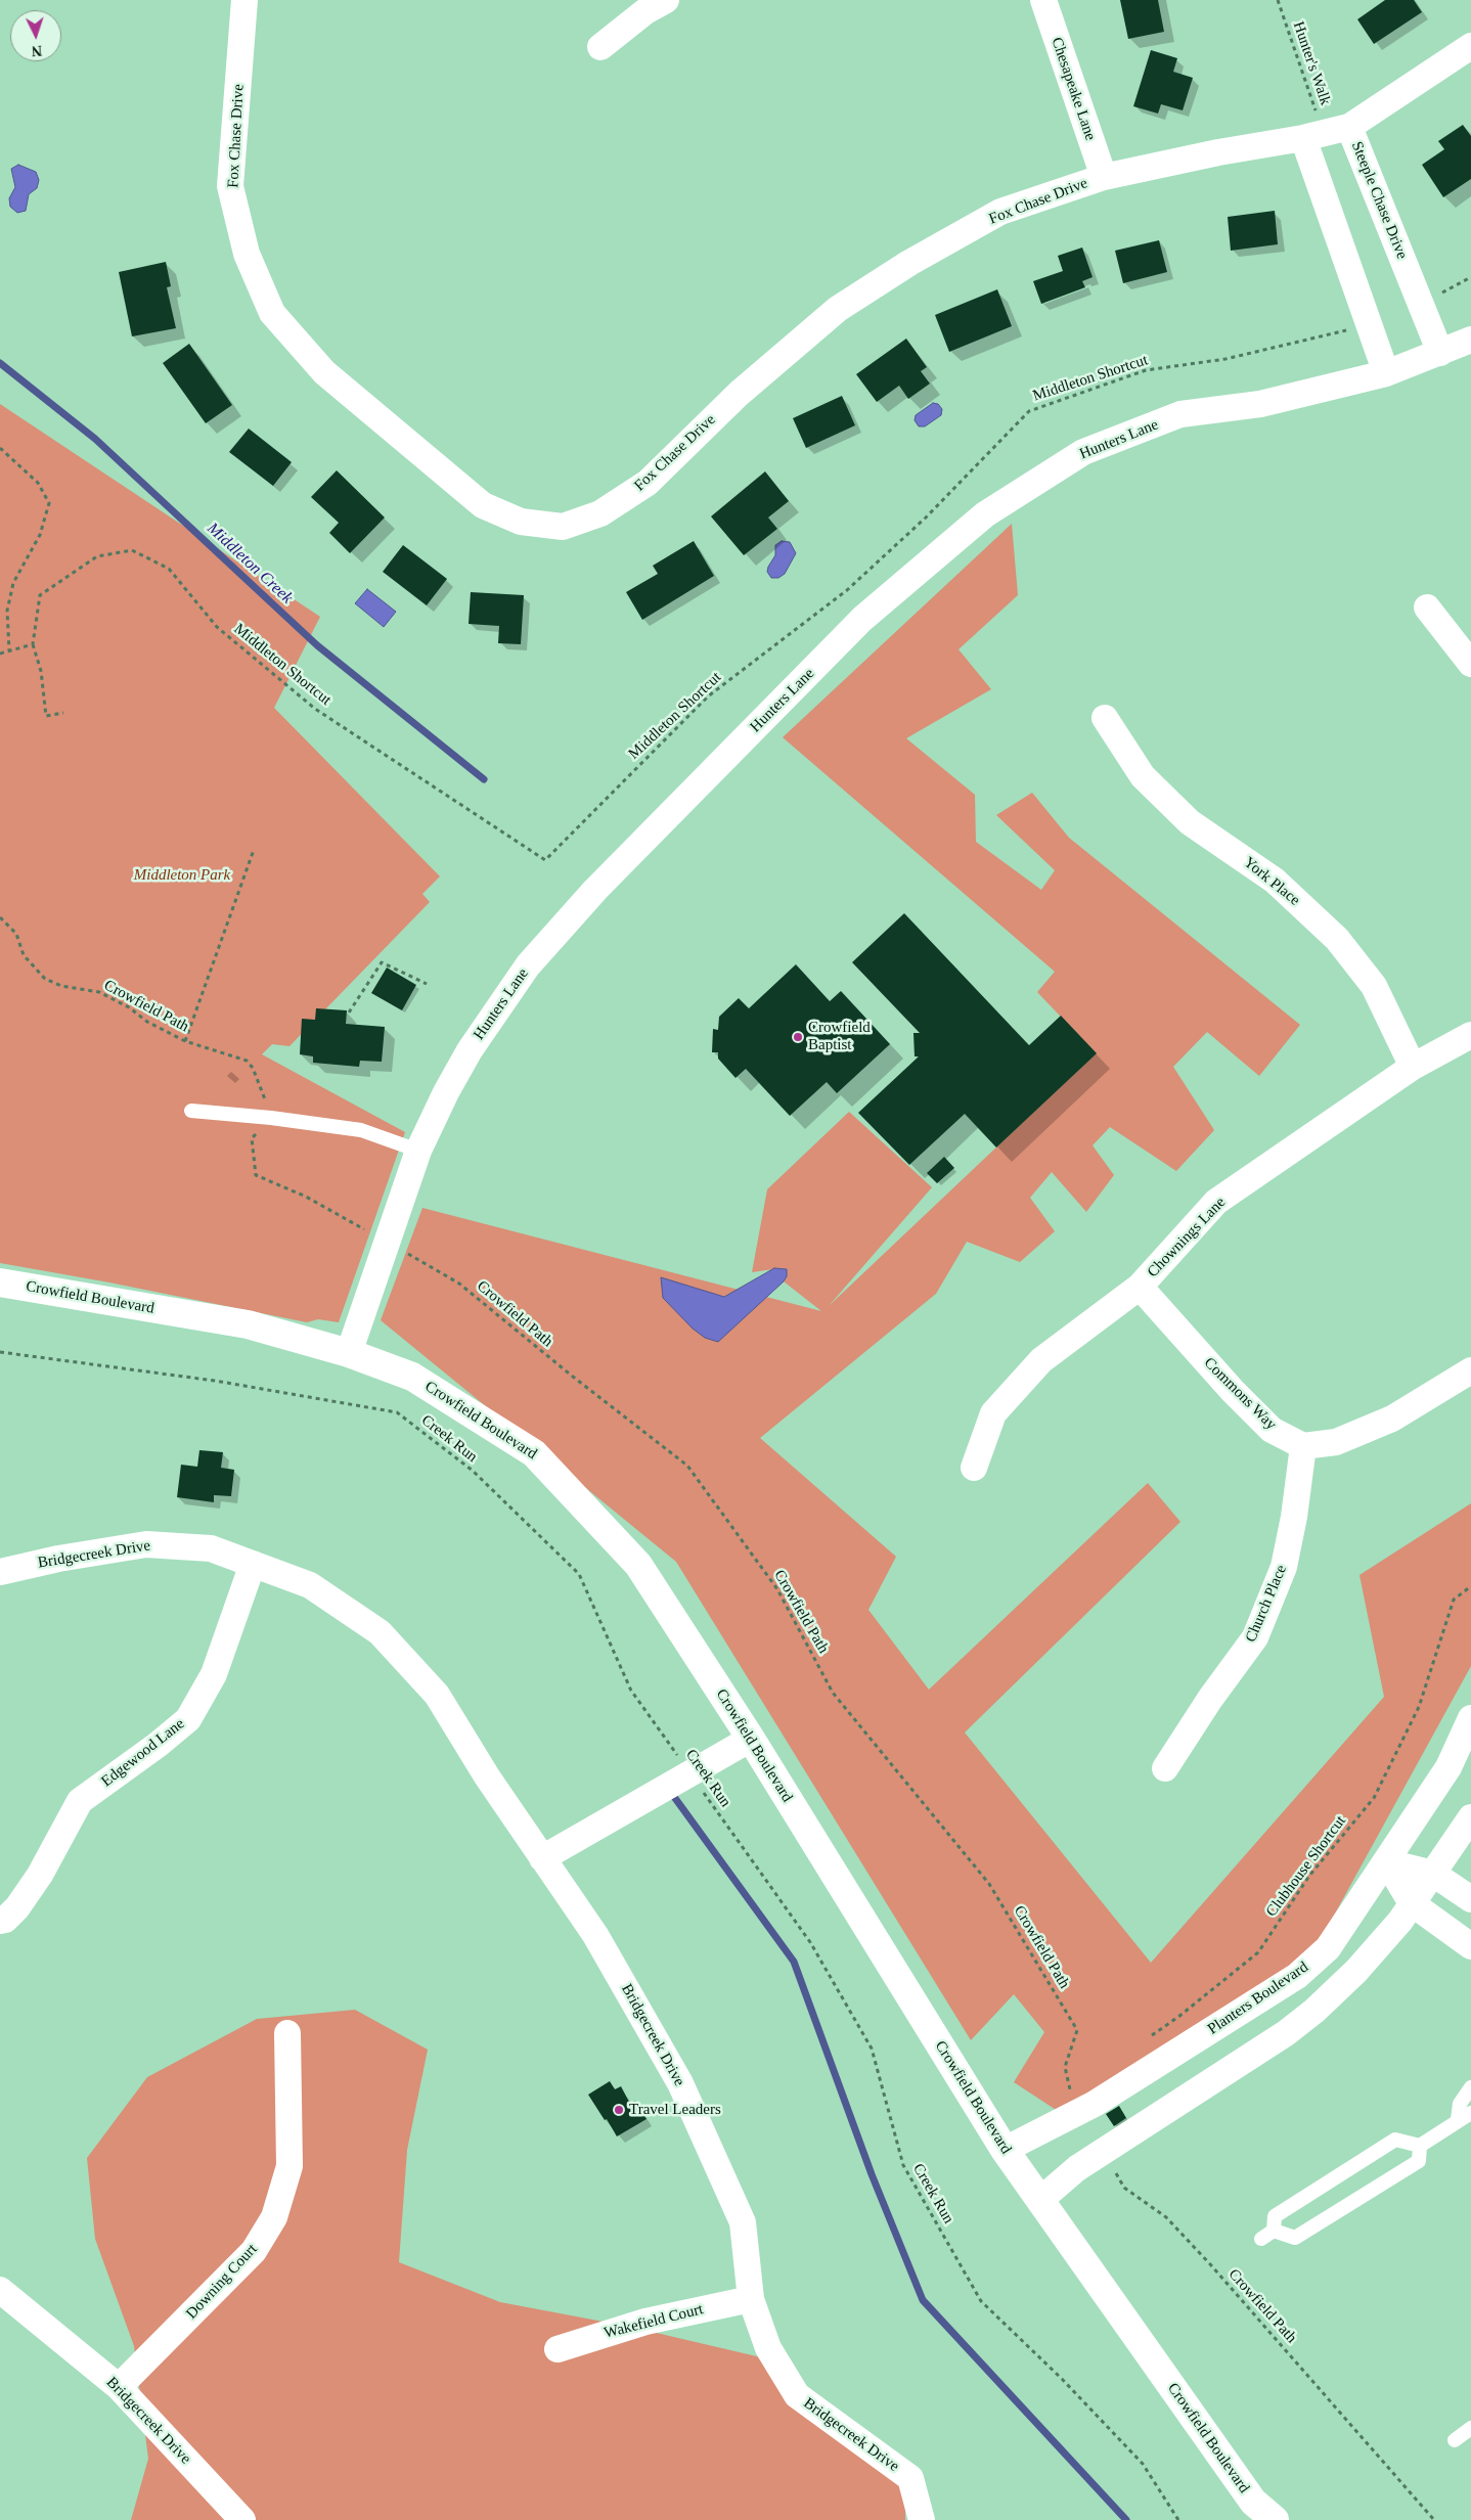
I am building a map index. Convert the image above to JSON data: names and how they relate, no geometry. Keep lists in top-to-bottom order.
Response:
{
  "streets": {
    "main road": ["Crowfield Boulevard"],
    "street": [
      "Chesapeake Lane",
      "Fox Chase Drive",
      "Steeple Chase Drive",
      "Hunters Lane",
      "York Place",
      "Chownings Lane",
      "Commons Way",
      "Bridgecreek Drive",
      "Church Place",
      "Edgewood Lane",
      "Planters Boulevard",
      "Downing Court",
      "Wakefield Court"
    ],
    "path": [
      "Hunter's Walk",
      "Middleton Shortcut",
      "Crowfield Path",
      "Creek Run",
      "Clubhouse Shortcut"
    ]
  },
  "crossings": [
    ["Hunter's Walk", "Fox Chase Drive"],
    ["Chesapeake Lane", "Fox Chase Drive"],
    ["Fox Chase Drive", "Steeple Chase Drive"],
    ["Steeple Chase Drive", "Hunters Lane"],
    ["Hunters Lane", "Crowfield Path"],
    ["Hunters Lane", "Crowfield Boulevard"],
    ["York Place", "Chownings Lane"],
    ["Chownings Lane", "Commons Way"],
    ["Crowfield Boulevard", "Planters Boulevard"],
    ["Commons Way", "Church Place"],
    ["Bridgecreek Drive", "Edgewood Lane"],
    ["Bridgecreek Drive", "Downing Court"],
    ["Bridgecreek Drive", "Wakefield Court"]
  ],
  "water": ["Middleton Creek"],
  "parks": ["Middleton Park"],
  "places": ["Crowfield Baptist", "Travel Leaders"],
  "north": "bottom"
}
